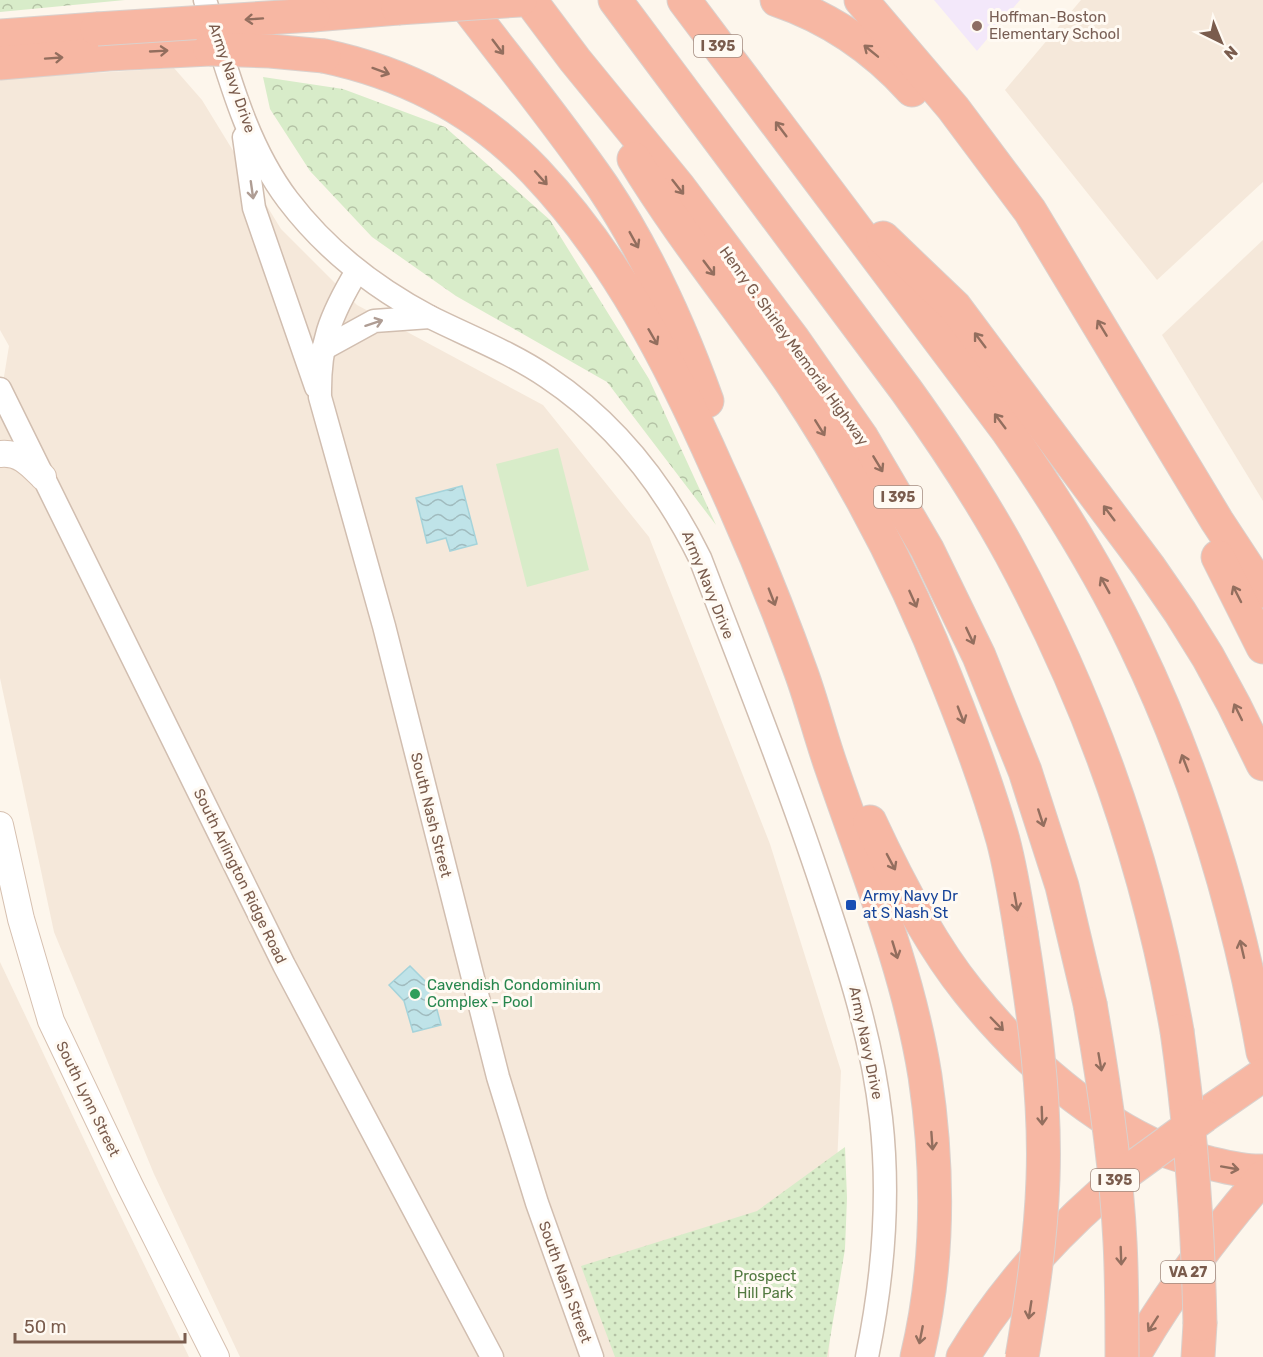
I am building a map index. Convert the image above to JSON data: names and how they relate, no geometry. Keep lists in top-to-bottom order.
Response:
{
  "streets": {
    "highway": ["I 395", "Henry G. Shirley Memorial Highway", "VA 27"],
    "main road": ["South Lynn Street"],
    "street": ["Army Navy Drive", "South Nash Street", "South Arlington Ridge Road"]
  },
  "crossings": [
    ["Army Navy Drive", "South Nash Street"]
  ],
  "parks": ["Prospect Hill Park"],
  "places": {
    "other": ["Hoffman-Boston Elementary School", "Cavendish Condominium Complex - Pool"],
    "transit": ["Army Navy Dr at S Nash St"]
  },
  "scale_bar": "50 m",
  "north": "bottom right"
}
